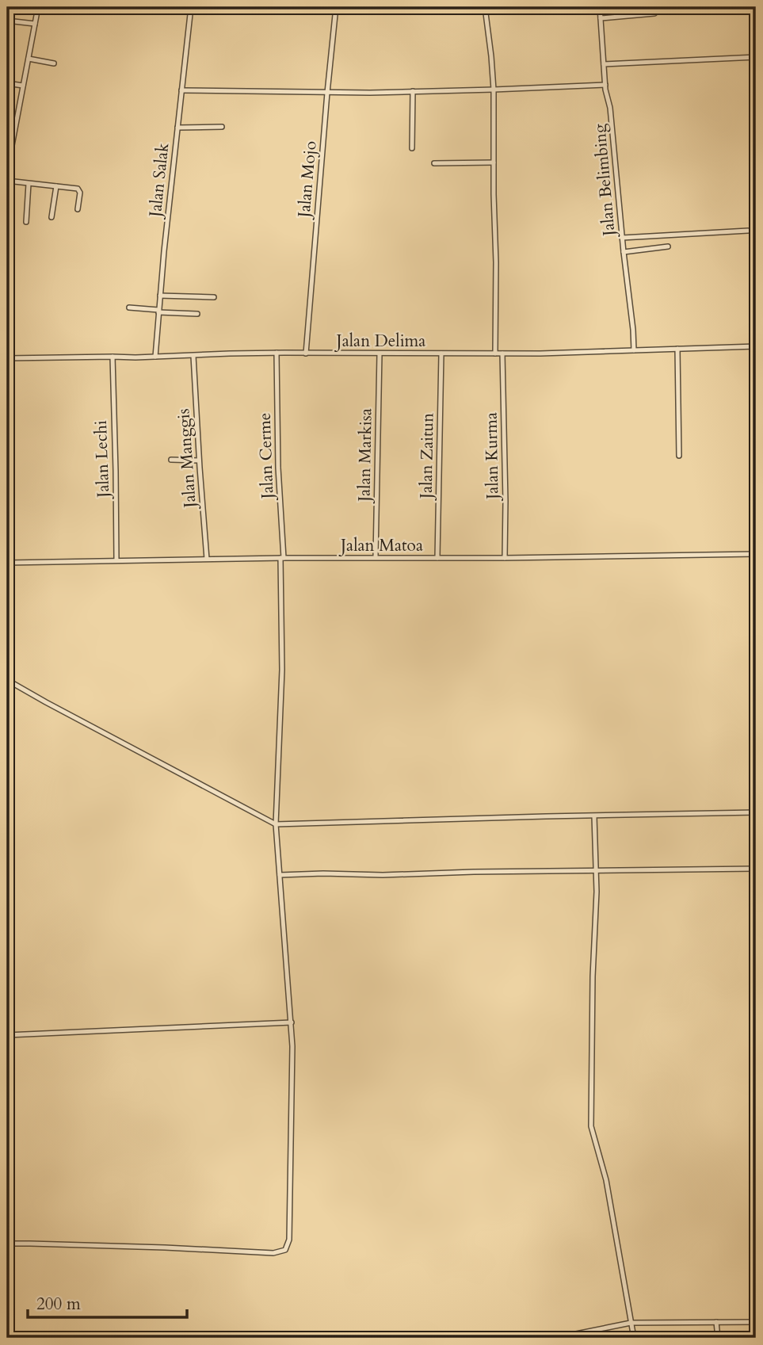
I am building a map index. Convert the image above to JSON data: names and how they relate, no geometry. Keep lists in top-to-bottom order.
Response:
{
  "streets": {
    "street": [
      "Jalan Mojo",
      "Jalan Salak",
      "Jalan Belimbing",
      "Jalan Delima",
      "Jalan Markisa",
      "Jalan Cerme",
      "Jalan Zaitun",
      "Jalan Kurma",
      "Jalan Manggis",
      "Jalan Lechi",
      "Jalan Matoa"
    ]
  },
  "crossings": [
    ["Jalan Mojo", "Jalan Delima"],
    ["Jalan Salak", "Jalan Delima"],
    ["Jalan Belimbing", "Jalan Delima"],
    ["Jalan Delima", "Jalan Markisa"],
    ["Jalan Delima", "Jalan Cerme"],
    ["Jalan Delima", "Jalan Zaitun"],
    ["Jalan Delima", "Jalan Kurma"],
    ["Jalan Delima", "Jalan Manggis"],
    ["Jalan Delima", "Jalan Lechi"],
    ["Jalan Markisa", "Jalan Matoa"],
    ["Jalan Cerme", "Jalan Matoa"],
    ["Jalan Zaitun", "Jalan Matoa"],
    ["Jalan Kurma", "Jalan Matoa"],
    ["Jalan Manggis", "Jalan Matoa"],
    ["Jalan Lechi", "Jalan Matoa"]
  ],
  "scale_bar": "200 m"
}
